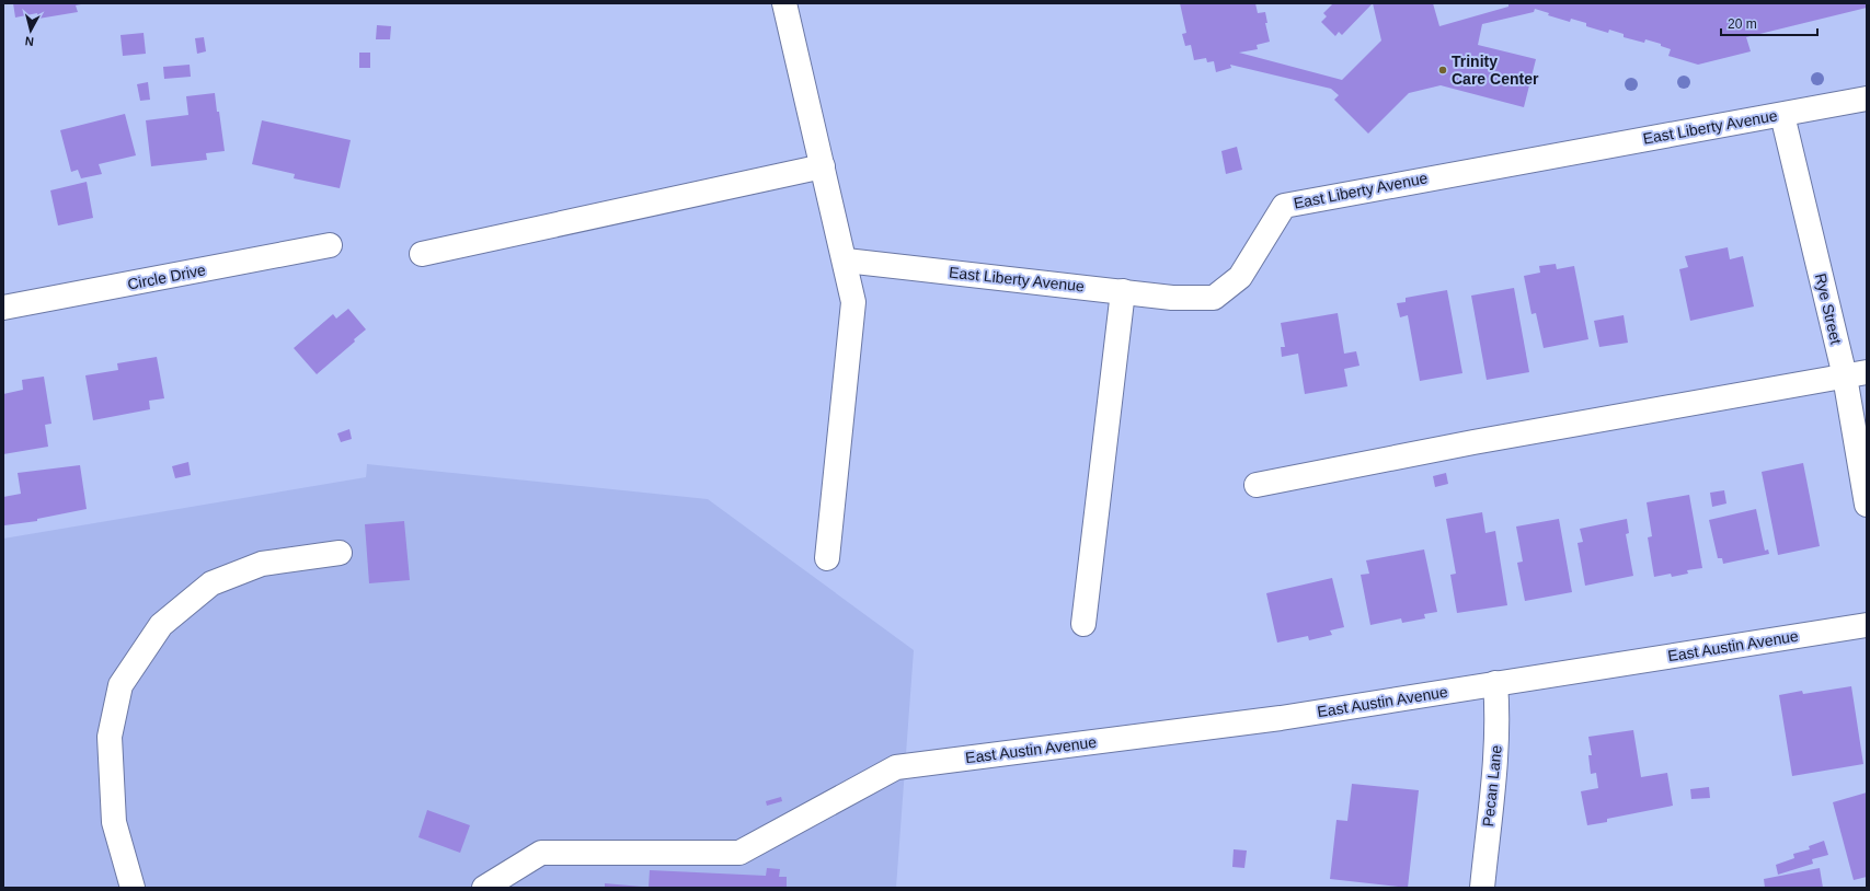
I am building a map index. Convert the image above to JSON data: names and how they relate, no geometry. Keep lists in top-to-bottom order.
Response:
{
  "streets": {
    "street": [
      "East Liberty Avenue",
      "Circle Drive",
      "Rye Street",
      "East Austin Avenue",
      "Pecan Lane"
    ]
  },
  "crossings": [
    ["East Liberty Avenue", "Rye Street"],
    ["East Austin Avenue", "Pecan Lane"]
  ],
  "places": ["Trinity Care Center"],
  "scale_bar": "20 m",
  "north": "bottom"
}
